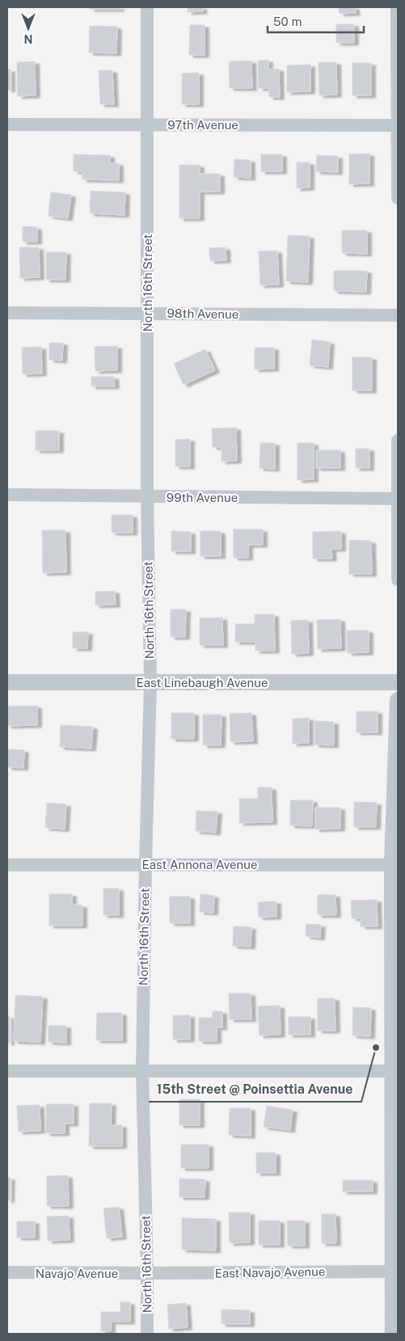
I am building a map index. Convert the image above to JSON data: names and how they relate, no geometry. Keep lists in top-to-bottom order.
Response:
{
  "streets": {
    "street": [
      "97th Avenue",
      "North 16th Street",
      "98th Avenue",
      "99th Avenue",
      "East Linebaugh Avenue",
      "East Annona Avenue",
      "East Navajo Avenue",
      "Navajo Avenue"
    ]
  },
  "crossings": [
    ["97th Avenue", "North 16th Street"],
    ["North 16th Street", "98th Avenue"],
    ["North 16th Street", "99th Avenue"],
    ["North 16th Street", "East Linebaugh Avenue"],
    ["North 16th Street", "East Annona Avenue"],
    ["North 16th Street", "East Navajo Avenue"],
    ["North 16th Street", "Navajo Avenue"],
    ["East Navajo Avenue", "Navajo Avenue"]
  ],
  "places": ["15th Street @ Poinsettia Avenue"],
  "scale_bar": "50 m",
  "north": "bottom"
}
